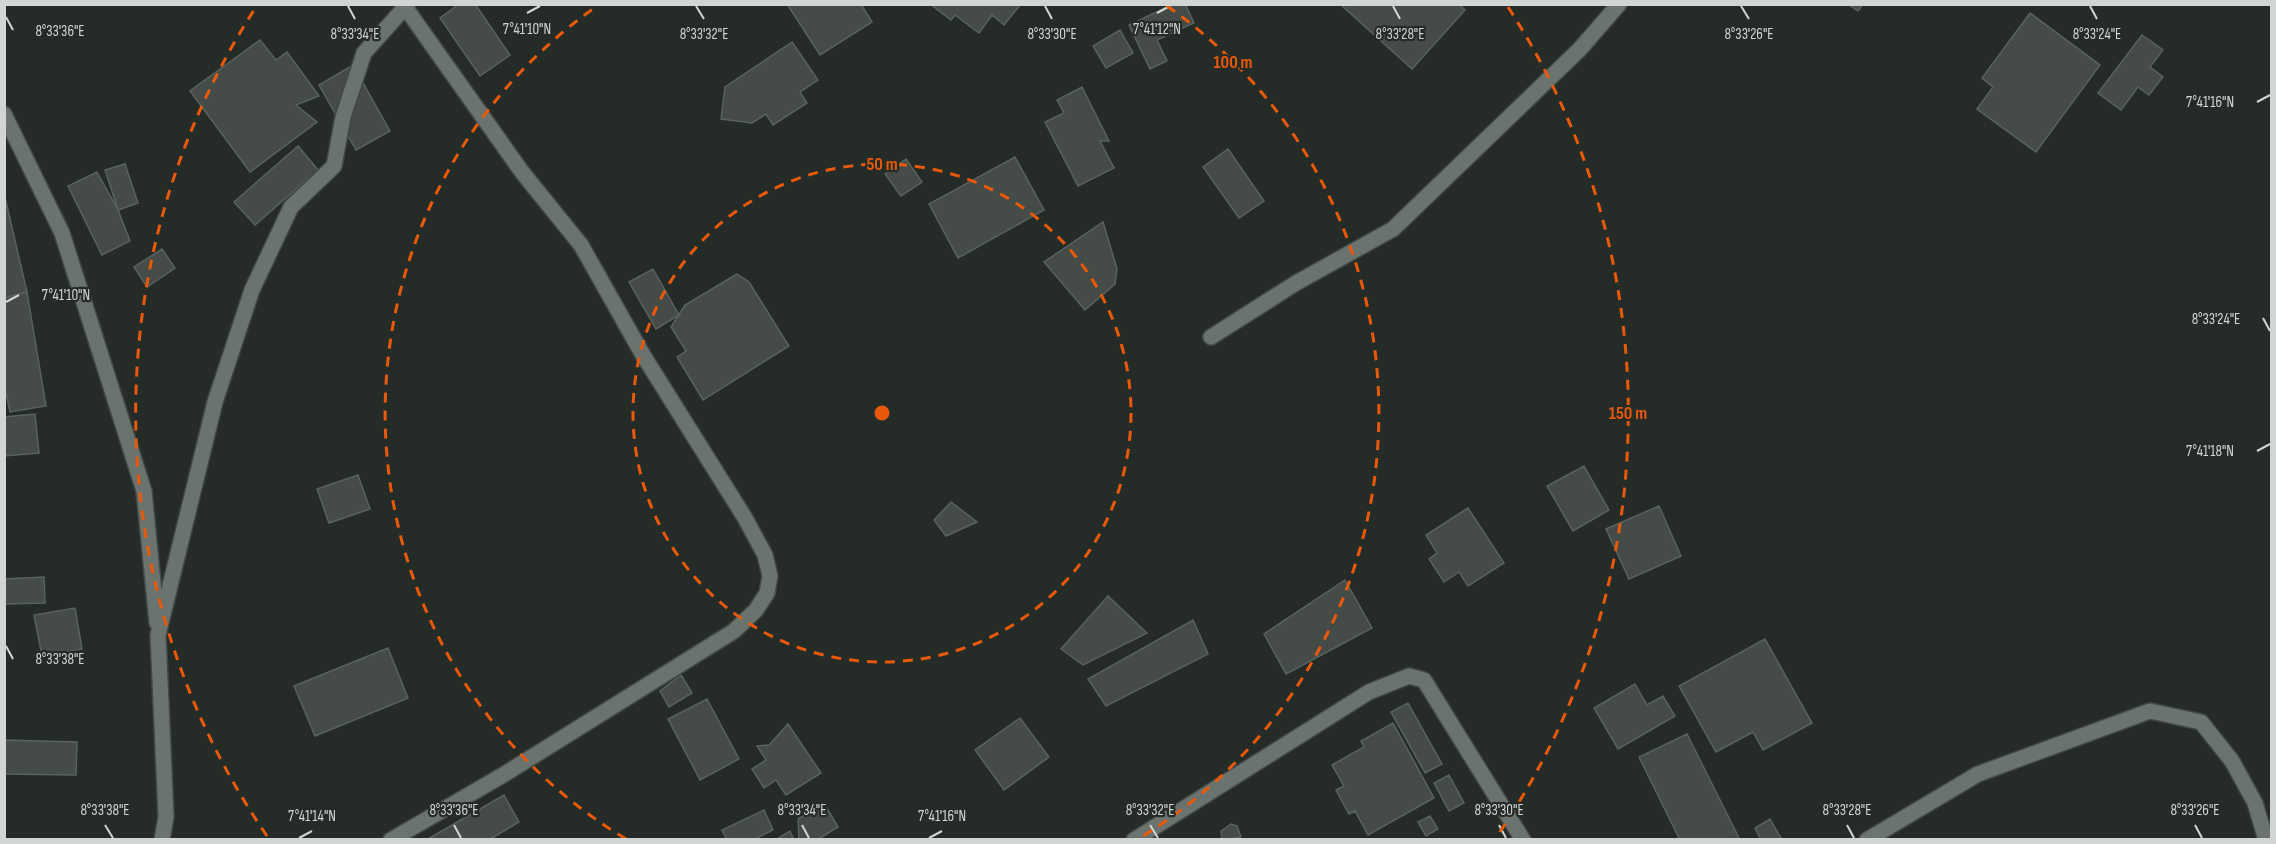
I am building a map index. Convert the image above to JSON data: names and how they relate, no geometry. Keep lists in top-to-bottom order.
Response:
{
  "coordinates": [
    "7°41'10\"N",
    "7°41'12\"N",
    "8°33'36\"E",
    "8°33'34\"E",
    "8°33'32\"E",
    "8°33'30\"E",
    "8°33'28\"E",
    "8°33'26\"E",
    "8°33'24\"E",
    "7°41'16\"N",
    "7°41'18\"N",
    "8°33'38\"E",
    "7°41'14\"N"
  ],
  "rings": ["100 m", "50 m", "150 m"]
}
